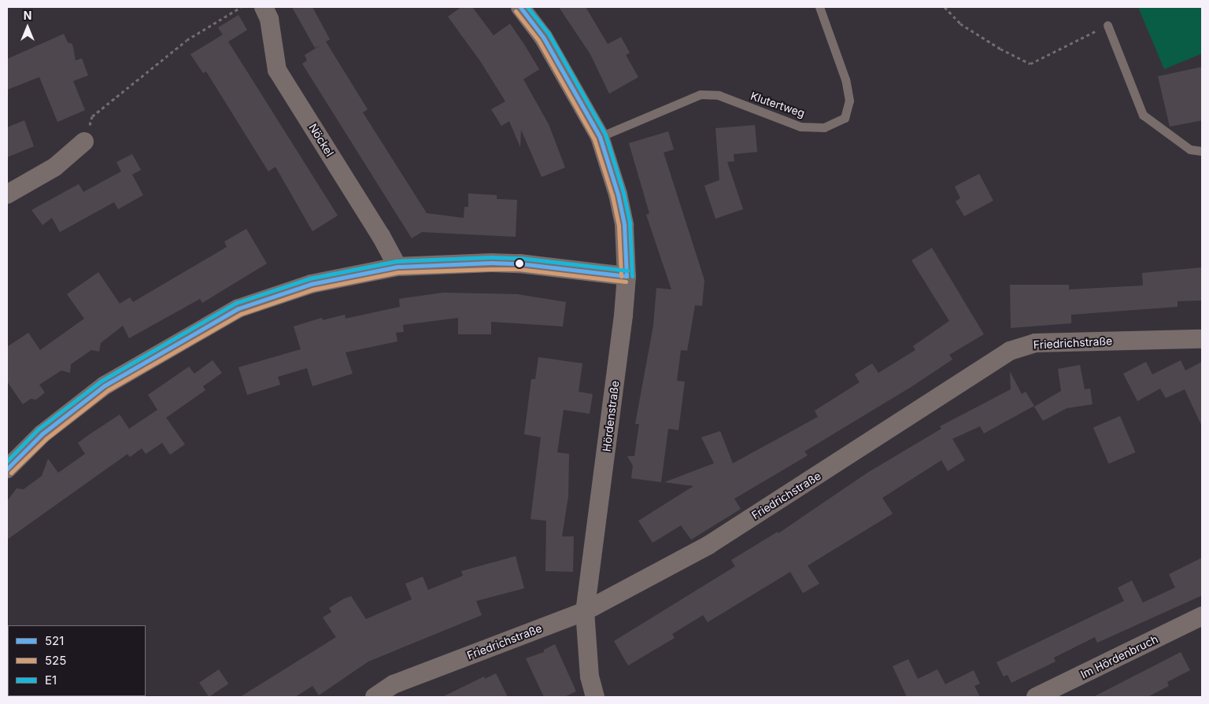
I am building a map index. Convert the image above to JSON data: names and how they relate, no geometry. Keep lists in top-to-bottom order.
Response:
{
  "streets": {
    "street": [
      "Nöckel",
      "Friedrichstraße",
      "Hördenstraße",
      "Im Hördenbruch"
    ],
    "lane": ["Klutertweg"]
  },
  "crossings": [
    ["Klutertweg", "Hördenstraße"],
    ["Friedrichstraße", "Hördenstraße"]
  ],
  "lines": ["transit line 521", "transit line E1", "transit line 525"],
  "legend": ["521", "525", "E1"],
  "north": "top"
}
